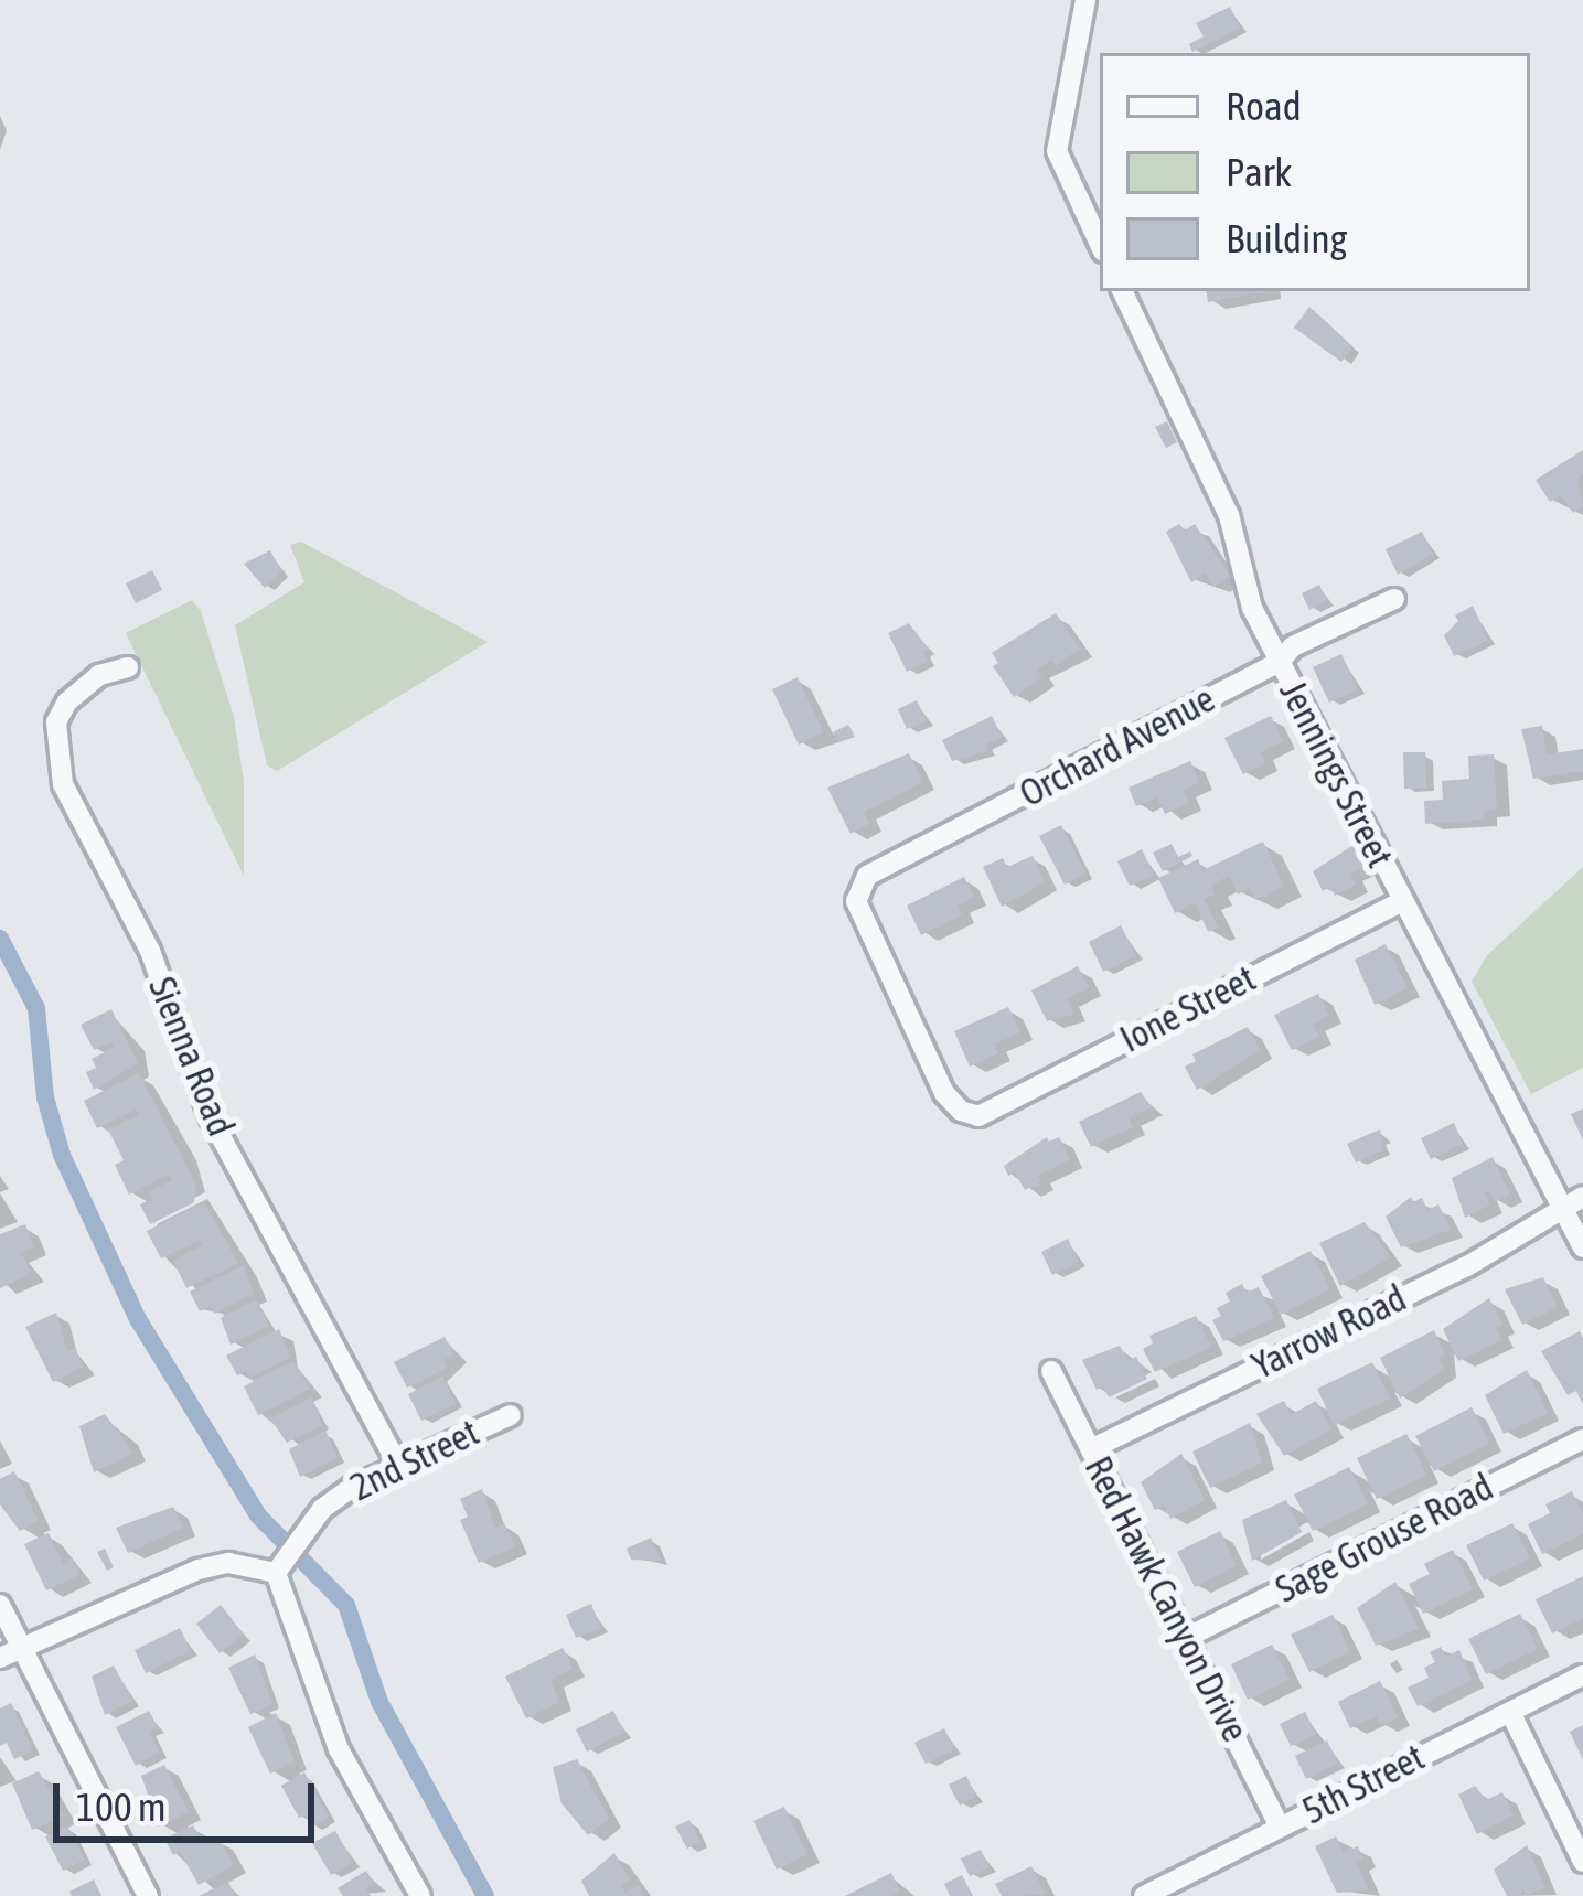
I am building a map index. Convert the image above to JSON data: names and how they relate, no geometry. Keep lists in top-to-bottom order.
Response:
{
  "streets": {
    "street": [
      "Orchard Avenue",
      "Jennings Street",
      "Ione Street",
      "Sienna Road",
      "Yarrow Road",
      "2nd Street",
      "Sage Grouse Road",
      "Red Hawk Canyon Drive",
      "5th Street"
    ]
  },
  "crossings": [
    ["Orchard Avenue", "Jennings Street"],
    ["Orchard Avenue", "Ione Street"],
    ["Jennings Street", "Ione Street"],
    ["Jennings Street", "Yarrow Road"],
    ["Sienna Road", "2nd Street"],
    ["Yarrow Road", "Red Hawk Canyon Drive"],
    ["Sage Grouse Road", "Red Hawk Canyon Drive"],
    ["Red Hawk Canyon Drive", "5th Street"]
  ],
  "legend": ["Road", "Park", "Building"],
  "scale_bar": "100 m"
}
